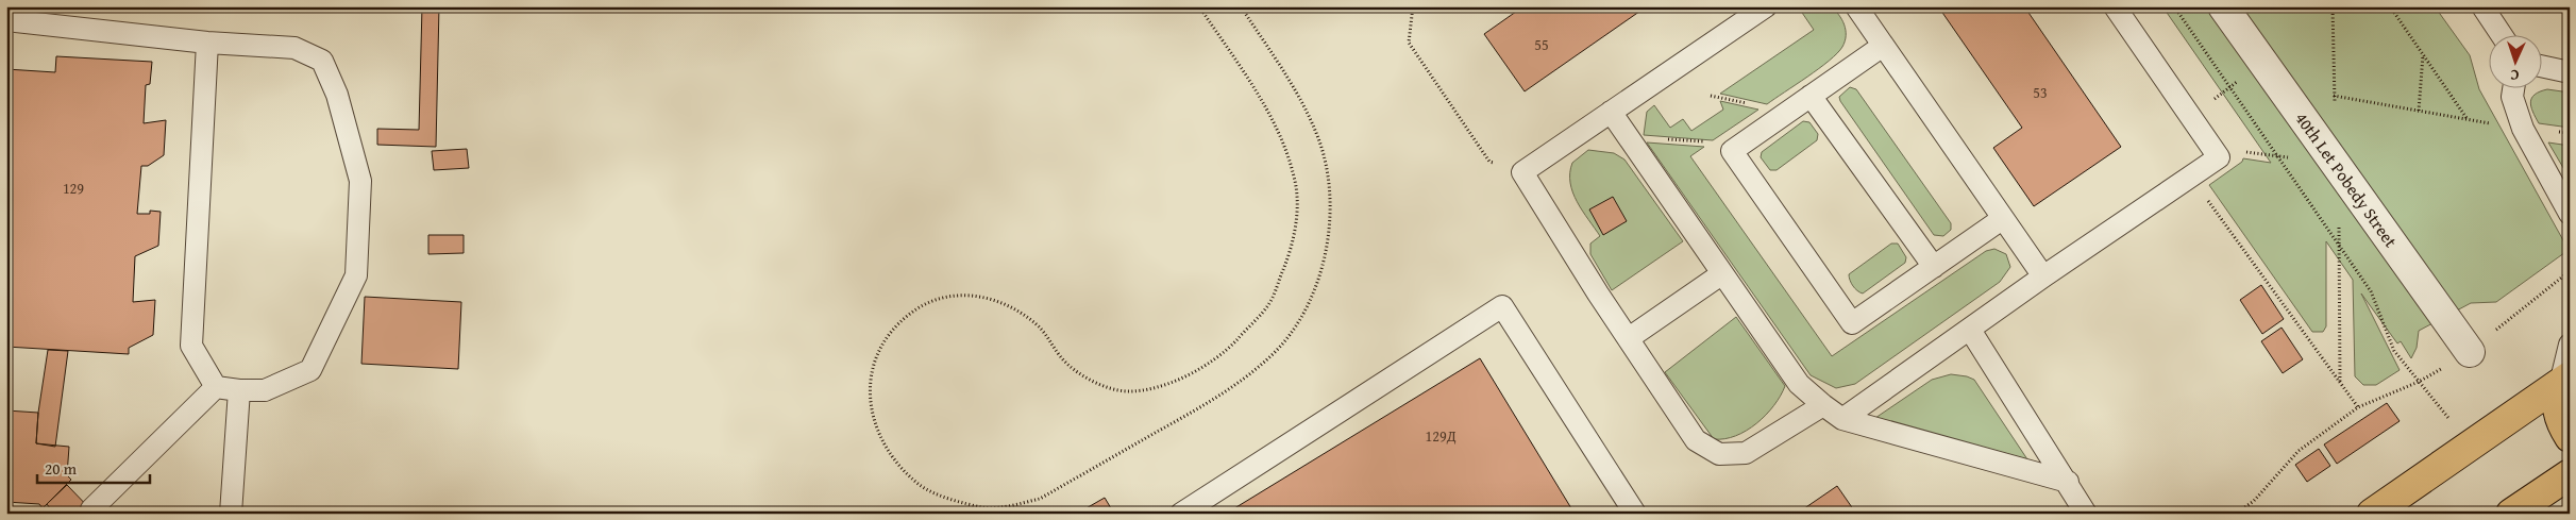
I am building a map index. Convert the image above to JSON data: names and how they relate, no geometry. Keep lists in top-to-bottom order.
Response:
{
  "streets": {
    "street": ["40th Let Pobedy Street"]
  },
  "house_numbers": [
    "55",
    "53",
    "129",
    "129Д"
  ],
  "scale_bar": "20 m",
  "north": "bottom"
}
